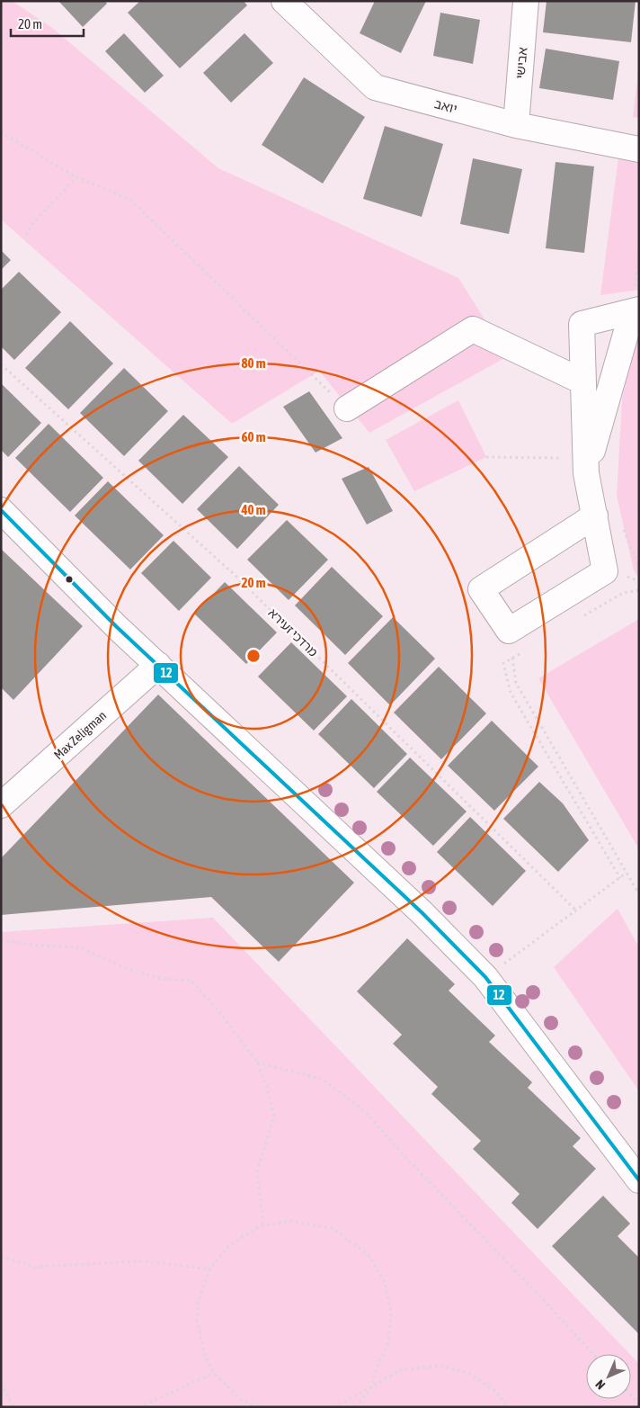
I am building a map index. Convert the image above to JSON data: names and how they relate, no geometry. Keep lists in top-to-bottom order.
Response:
{
  "streets": {
    "street": ["אבישי", "יואב", "Max Zeligman"],
    "path": ["מרדכי זעירא"]
  },
  "crossings": [
    ["אבישי", "יואב"]
  ],
  "lines": ["transit line 12"],
  "scale_bar": "20 m",
  "north": "bottom left",
  "rings": [
    "80 m",
    "60 m",
    "40 m",
    "20 m"
  ]
}
